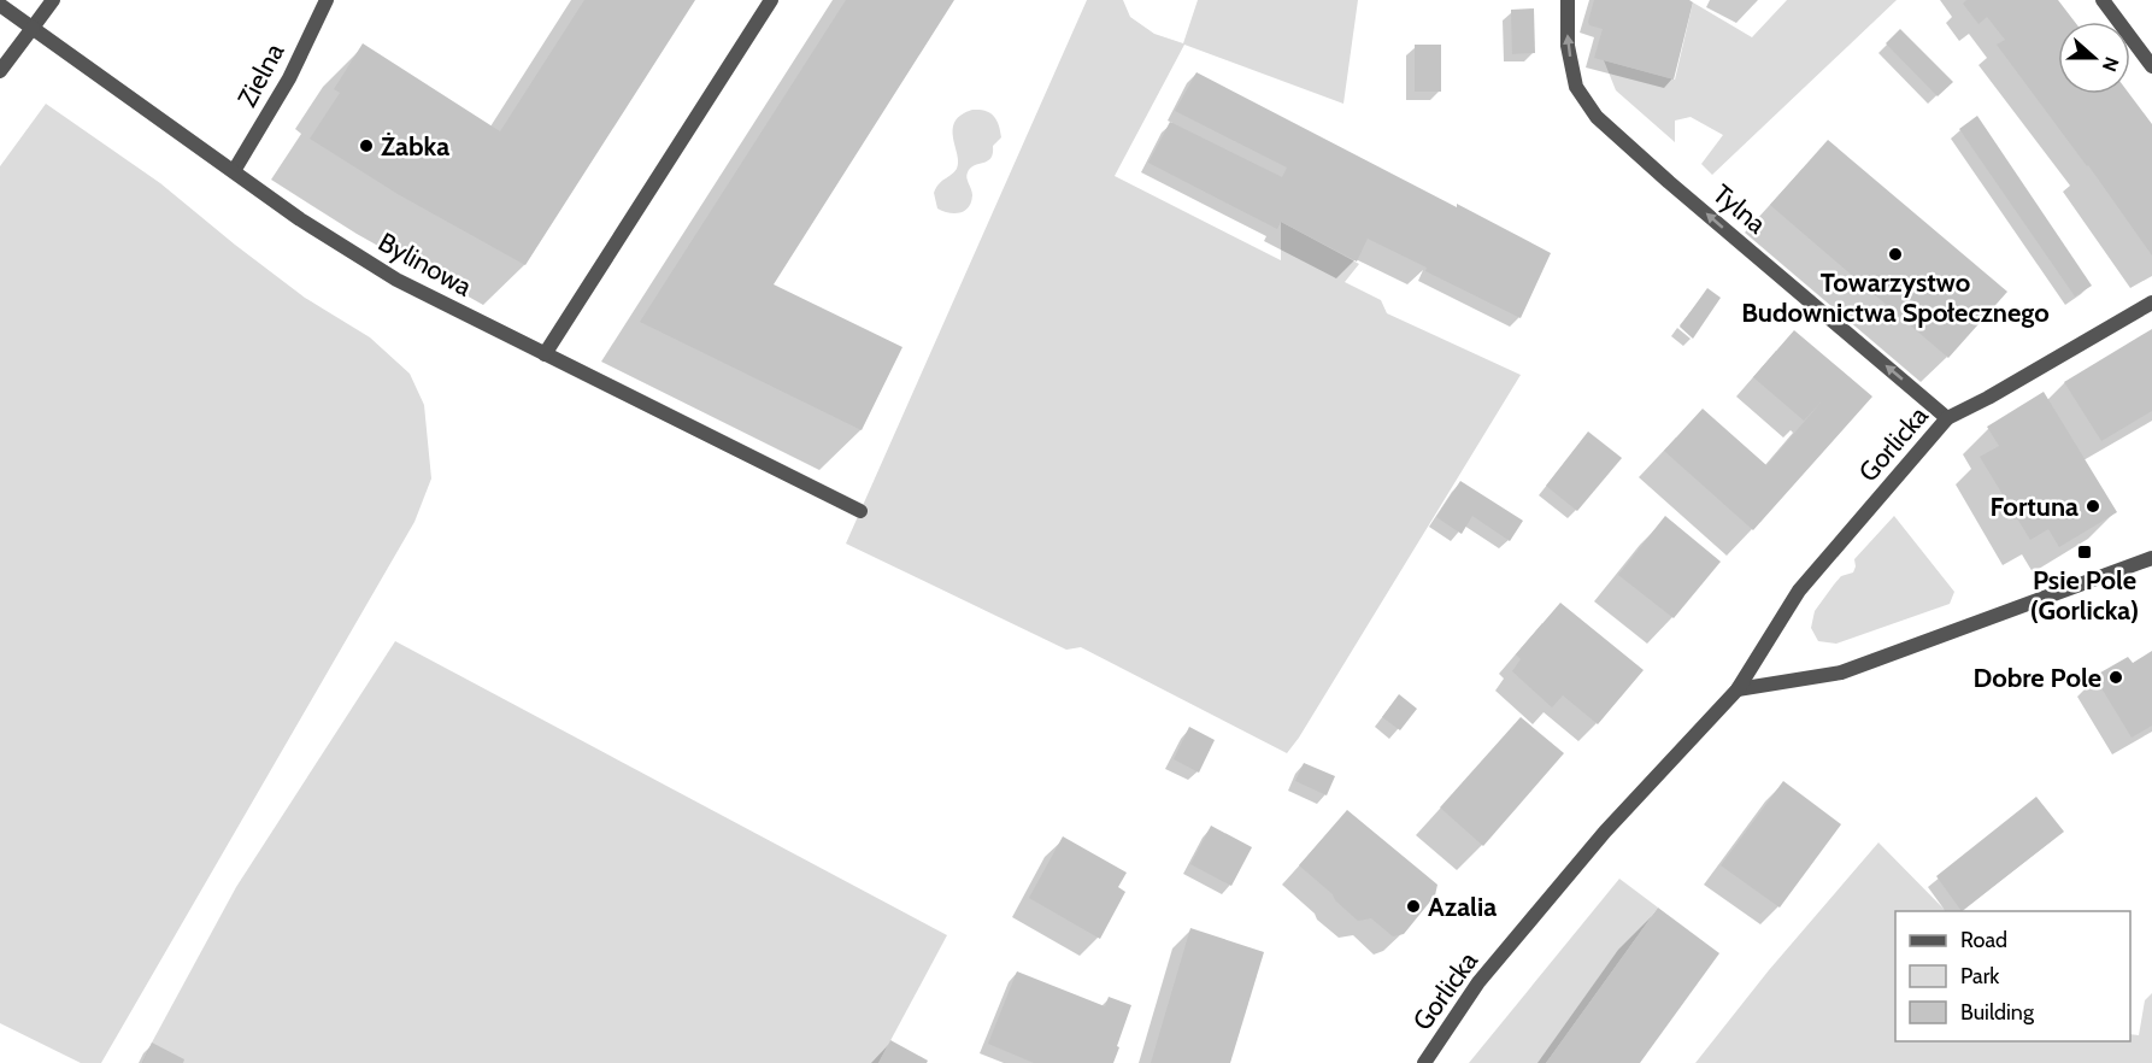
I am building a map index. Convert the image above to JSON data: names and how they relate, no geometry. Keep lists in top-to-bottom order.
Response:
{
  "streets": {
    "street": [
      "Zielna",
      "Tylna",
      "Bylinowa",
      "Gorlicka"
    ]
  },
  "crossings": [
    ["Zielna", "Bylinowa"],
    ["Tylna", "Gorlicka"]
  ],
  "one_way": ["Tylna"],
  "places": {
    "other": [
      "Żabka",
      "Towarzystwo Budownictwa Społecznego",
      "Fortuna",
      "Dobre Pole",
      "Azalia"
    ],
    "transit": ["Psie Pole (Gorlicka)"]
  },
  "legend": ["Road", "Park", "Building"],
  "north": "right"
}
